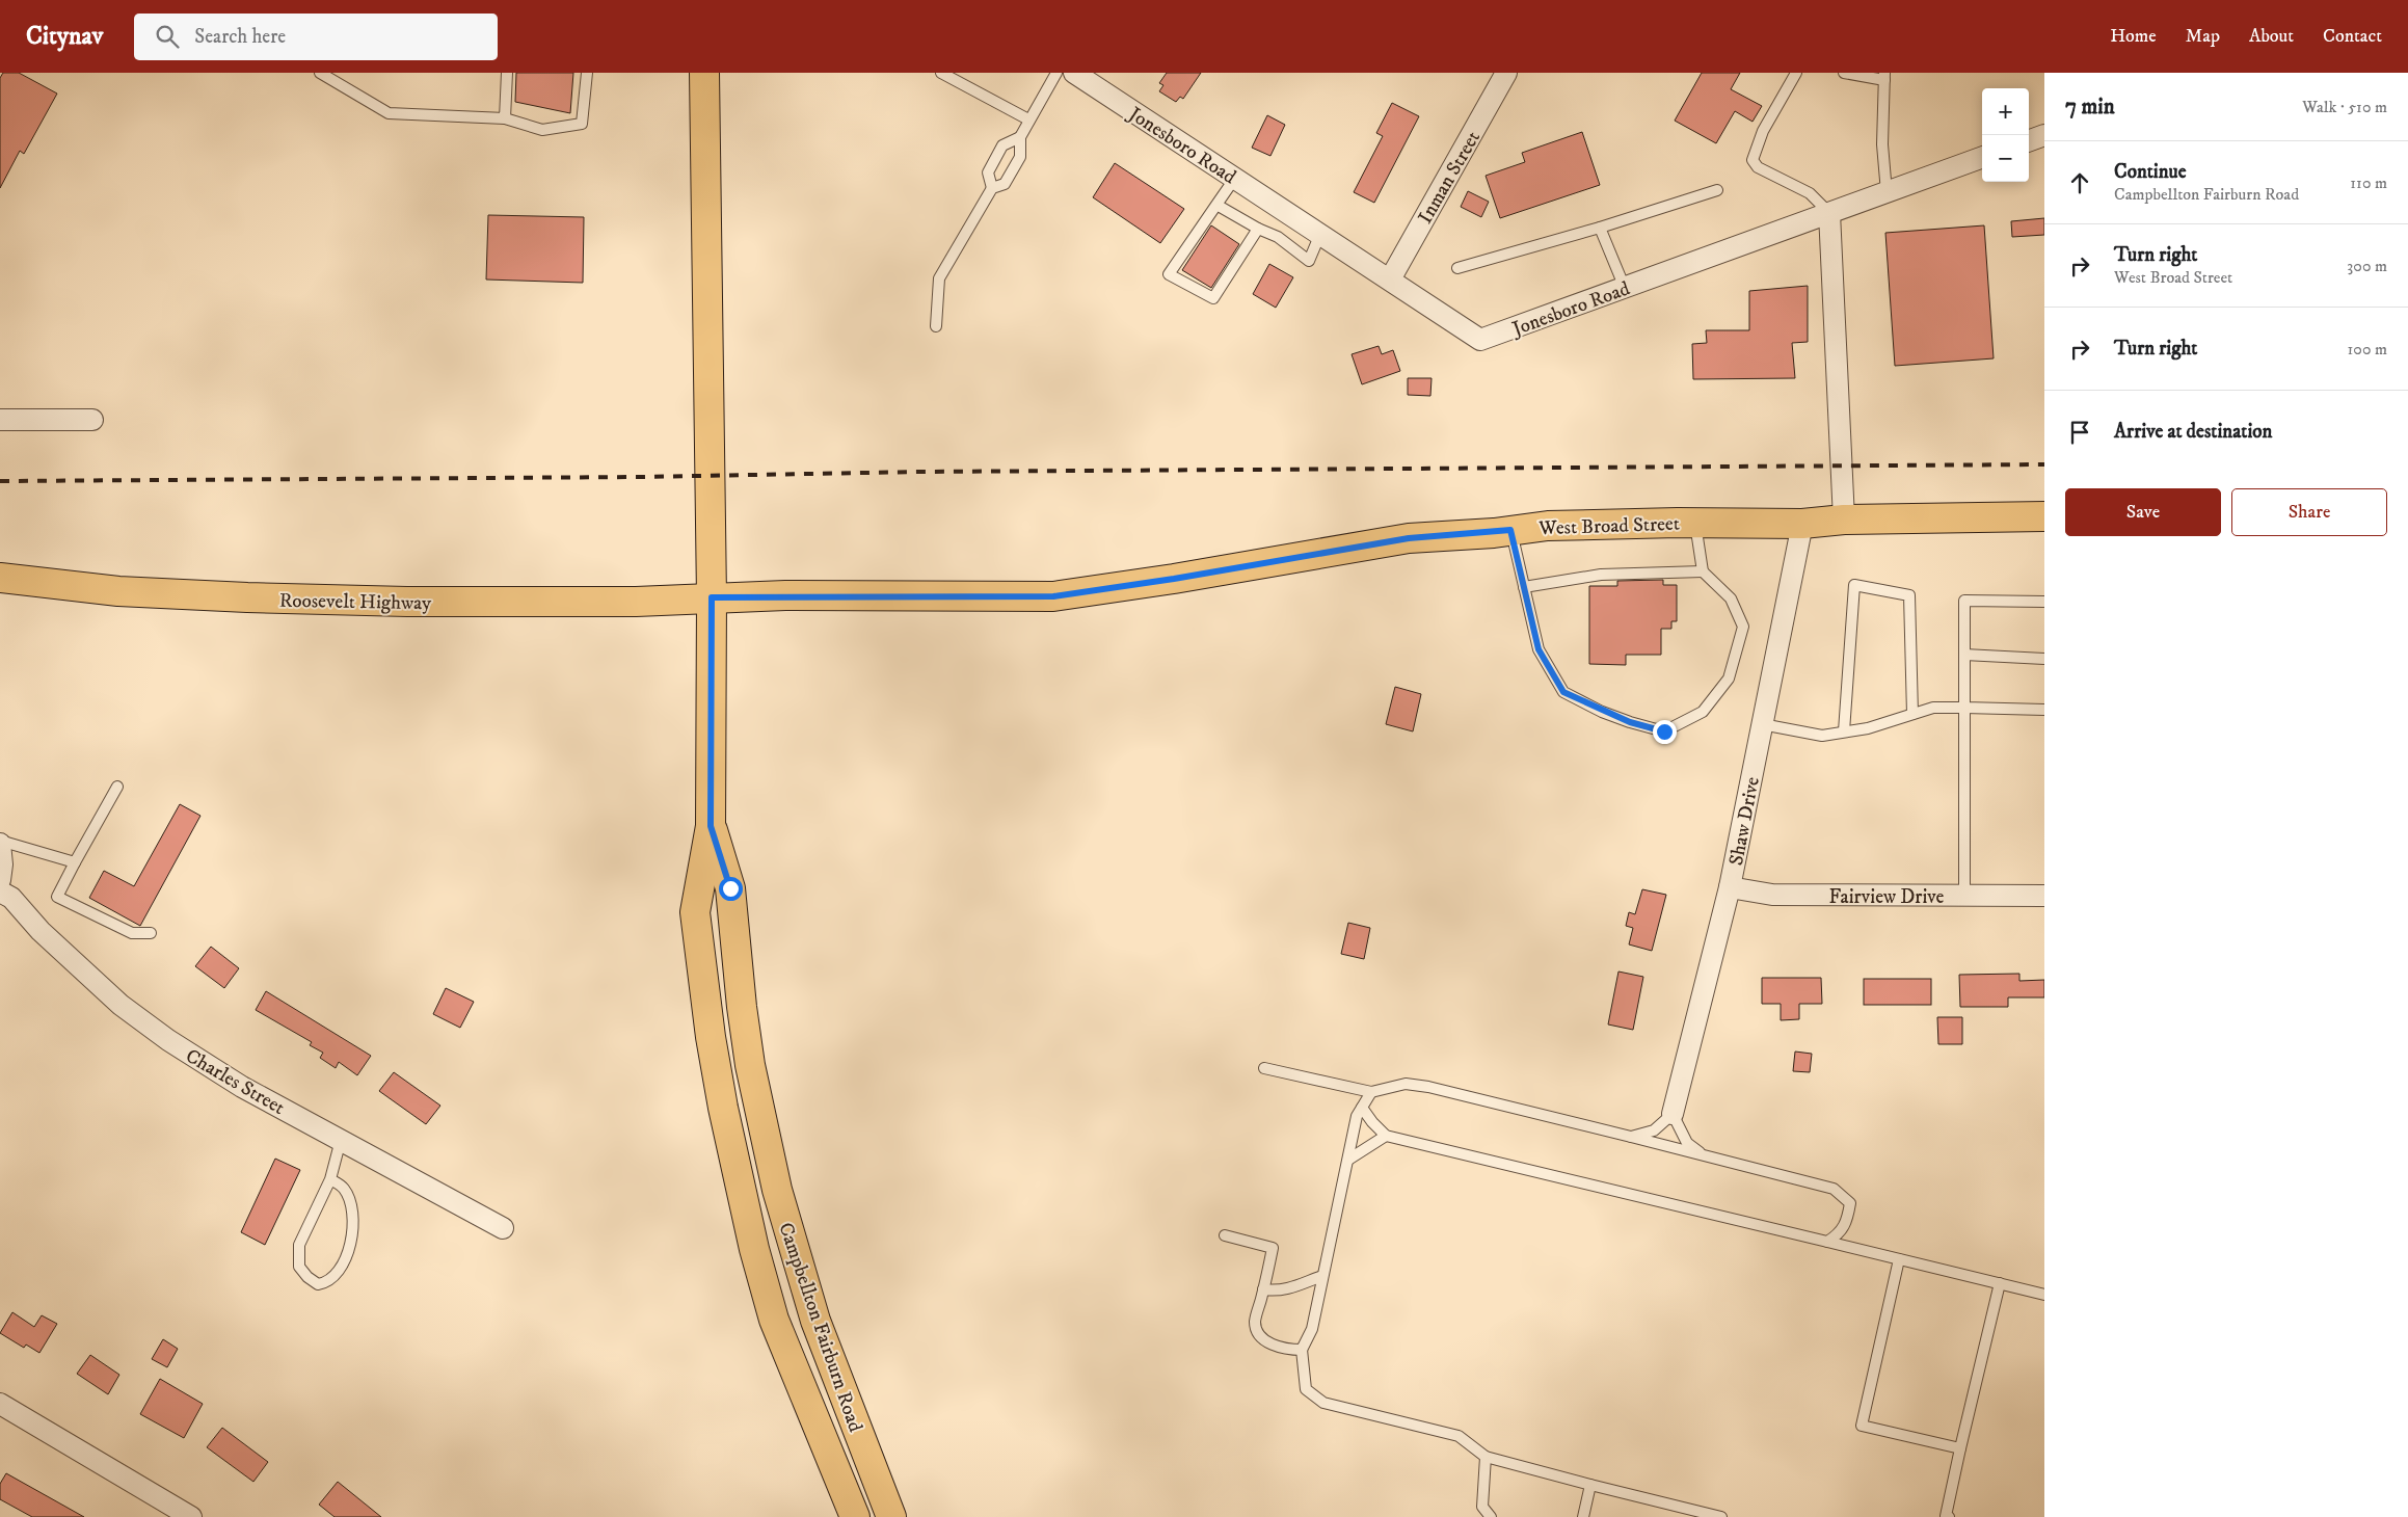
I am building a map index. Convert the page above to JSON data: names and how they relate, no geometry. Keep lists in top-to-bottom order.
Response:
{
  "streets": {
    "main road": ["West Broad Street", "Roosevelt Highway", "Campbellton Fairburn Road"],
    "street": [
      "Jonesboro Road",
      "Inman Street",
      "Shaw Drive",
      "Fairview Drive",
      "Charles Street"
    ]
  },
  "crossings": [
    ["Jonesboro Road", "Inman Street"],
    ["West Broad Street", "Roosevelt Highway"],
    ["West Broad Street", "Shaw Drive"],
    ["West Broad Street", "Campbellton Fairburn Road"],
    ["Roosevelt Highway", "Campbellton Fairburn Road"],
    ["Shaw Drive", "Fairview Drive"]
  ],
  "page": {
    "header": "Citynav",
    "search": "Search here",
    "nav": [
      "Home",
      "Map",
      "About",
      "Contact"
    ],
    "heading": ["7 min", "Walk · 510 m"],
    "map_buttons": ["+", "−"],
    "list": [
      ["Continue", "Campbellton Fairburn Road", "110 m"],
      ["Turn right", "West Broad Street", "300 m"],
      ["Turn right", "100 m"],
      "Arrive at destination"
    ],
    "buttons": ["Save", "Share"]
  }
}
